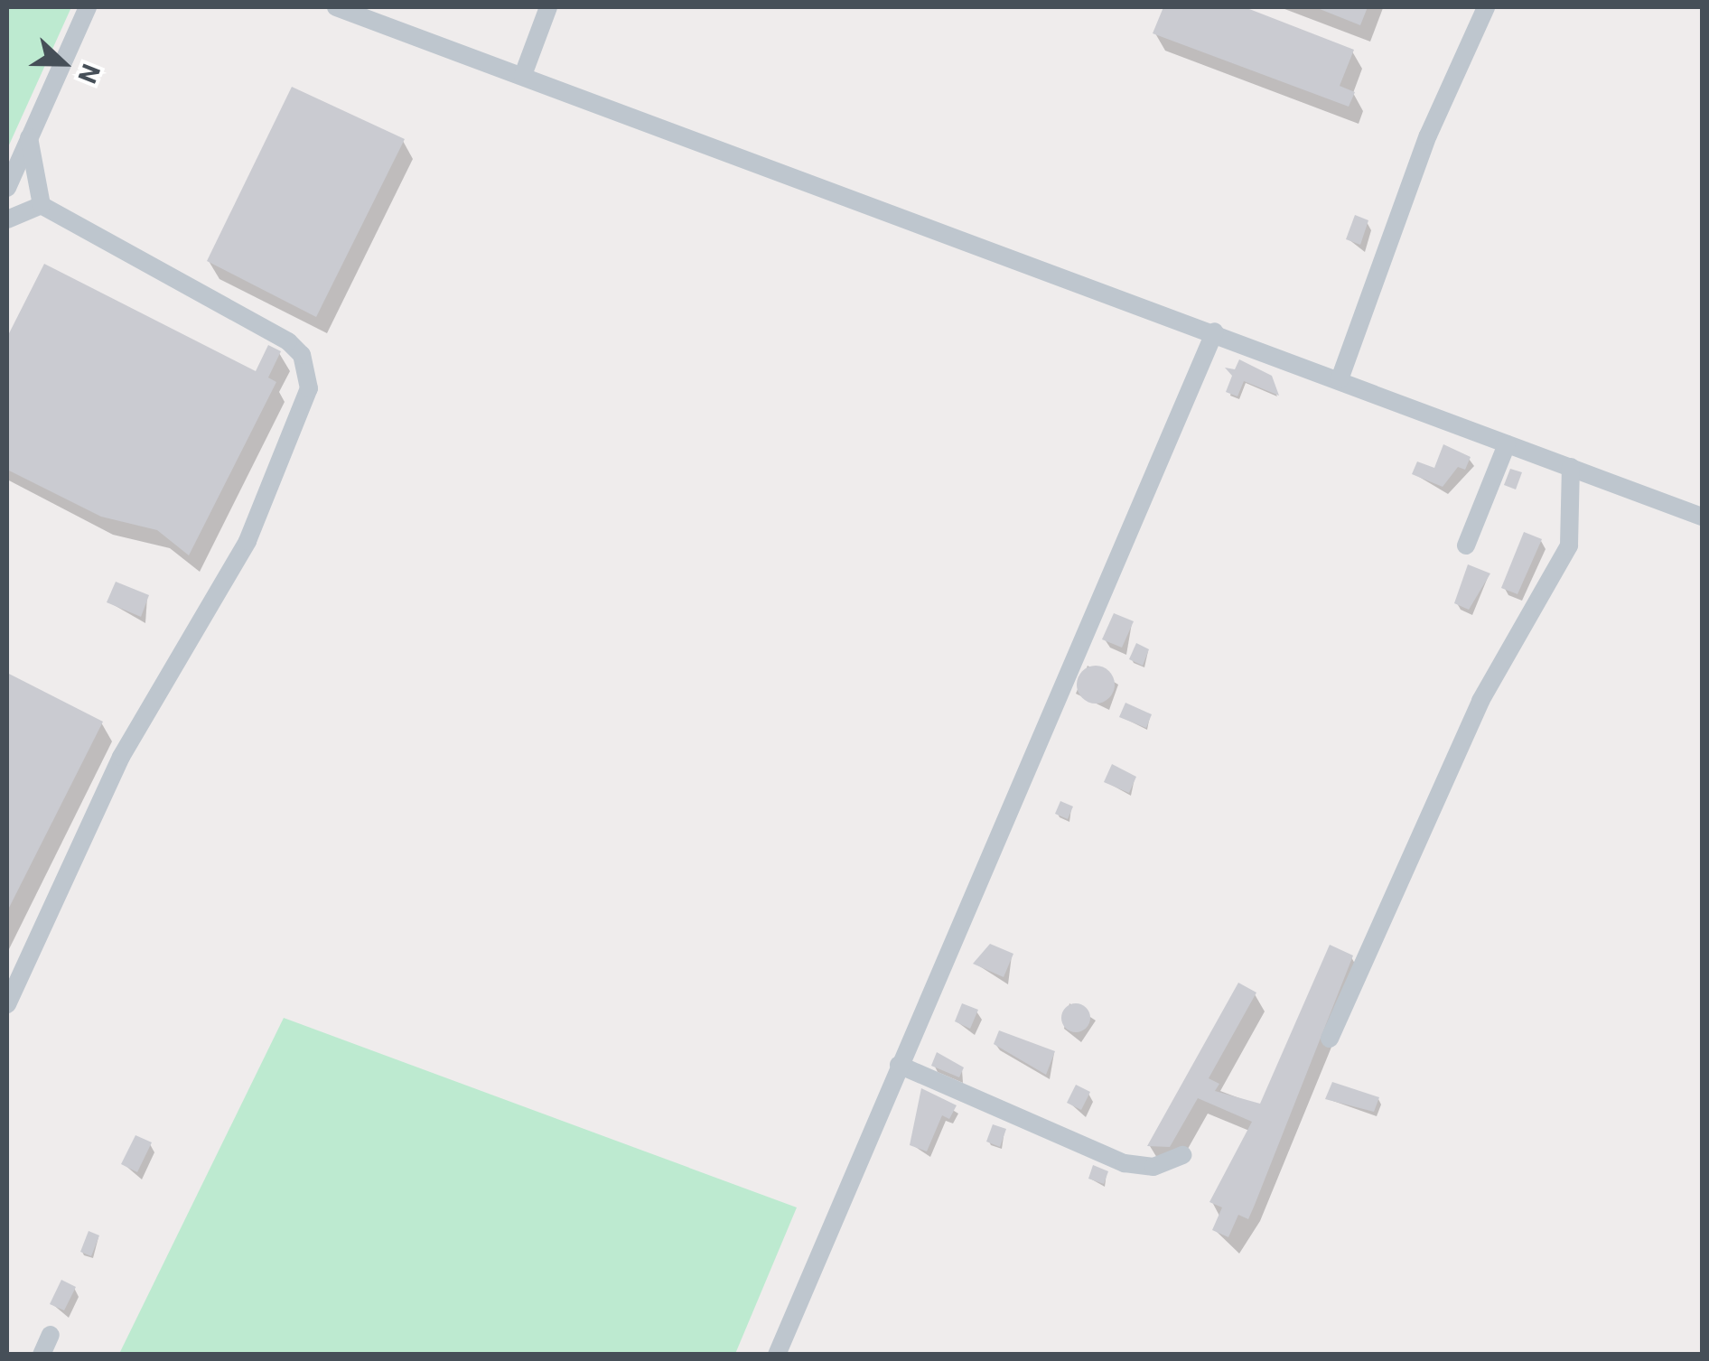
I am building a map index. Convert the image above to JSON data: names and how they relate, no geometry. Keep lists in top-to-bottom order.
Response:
{
  "north": "right"
}
